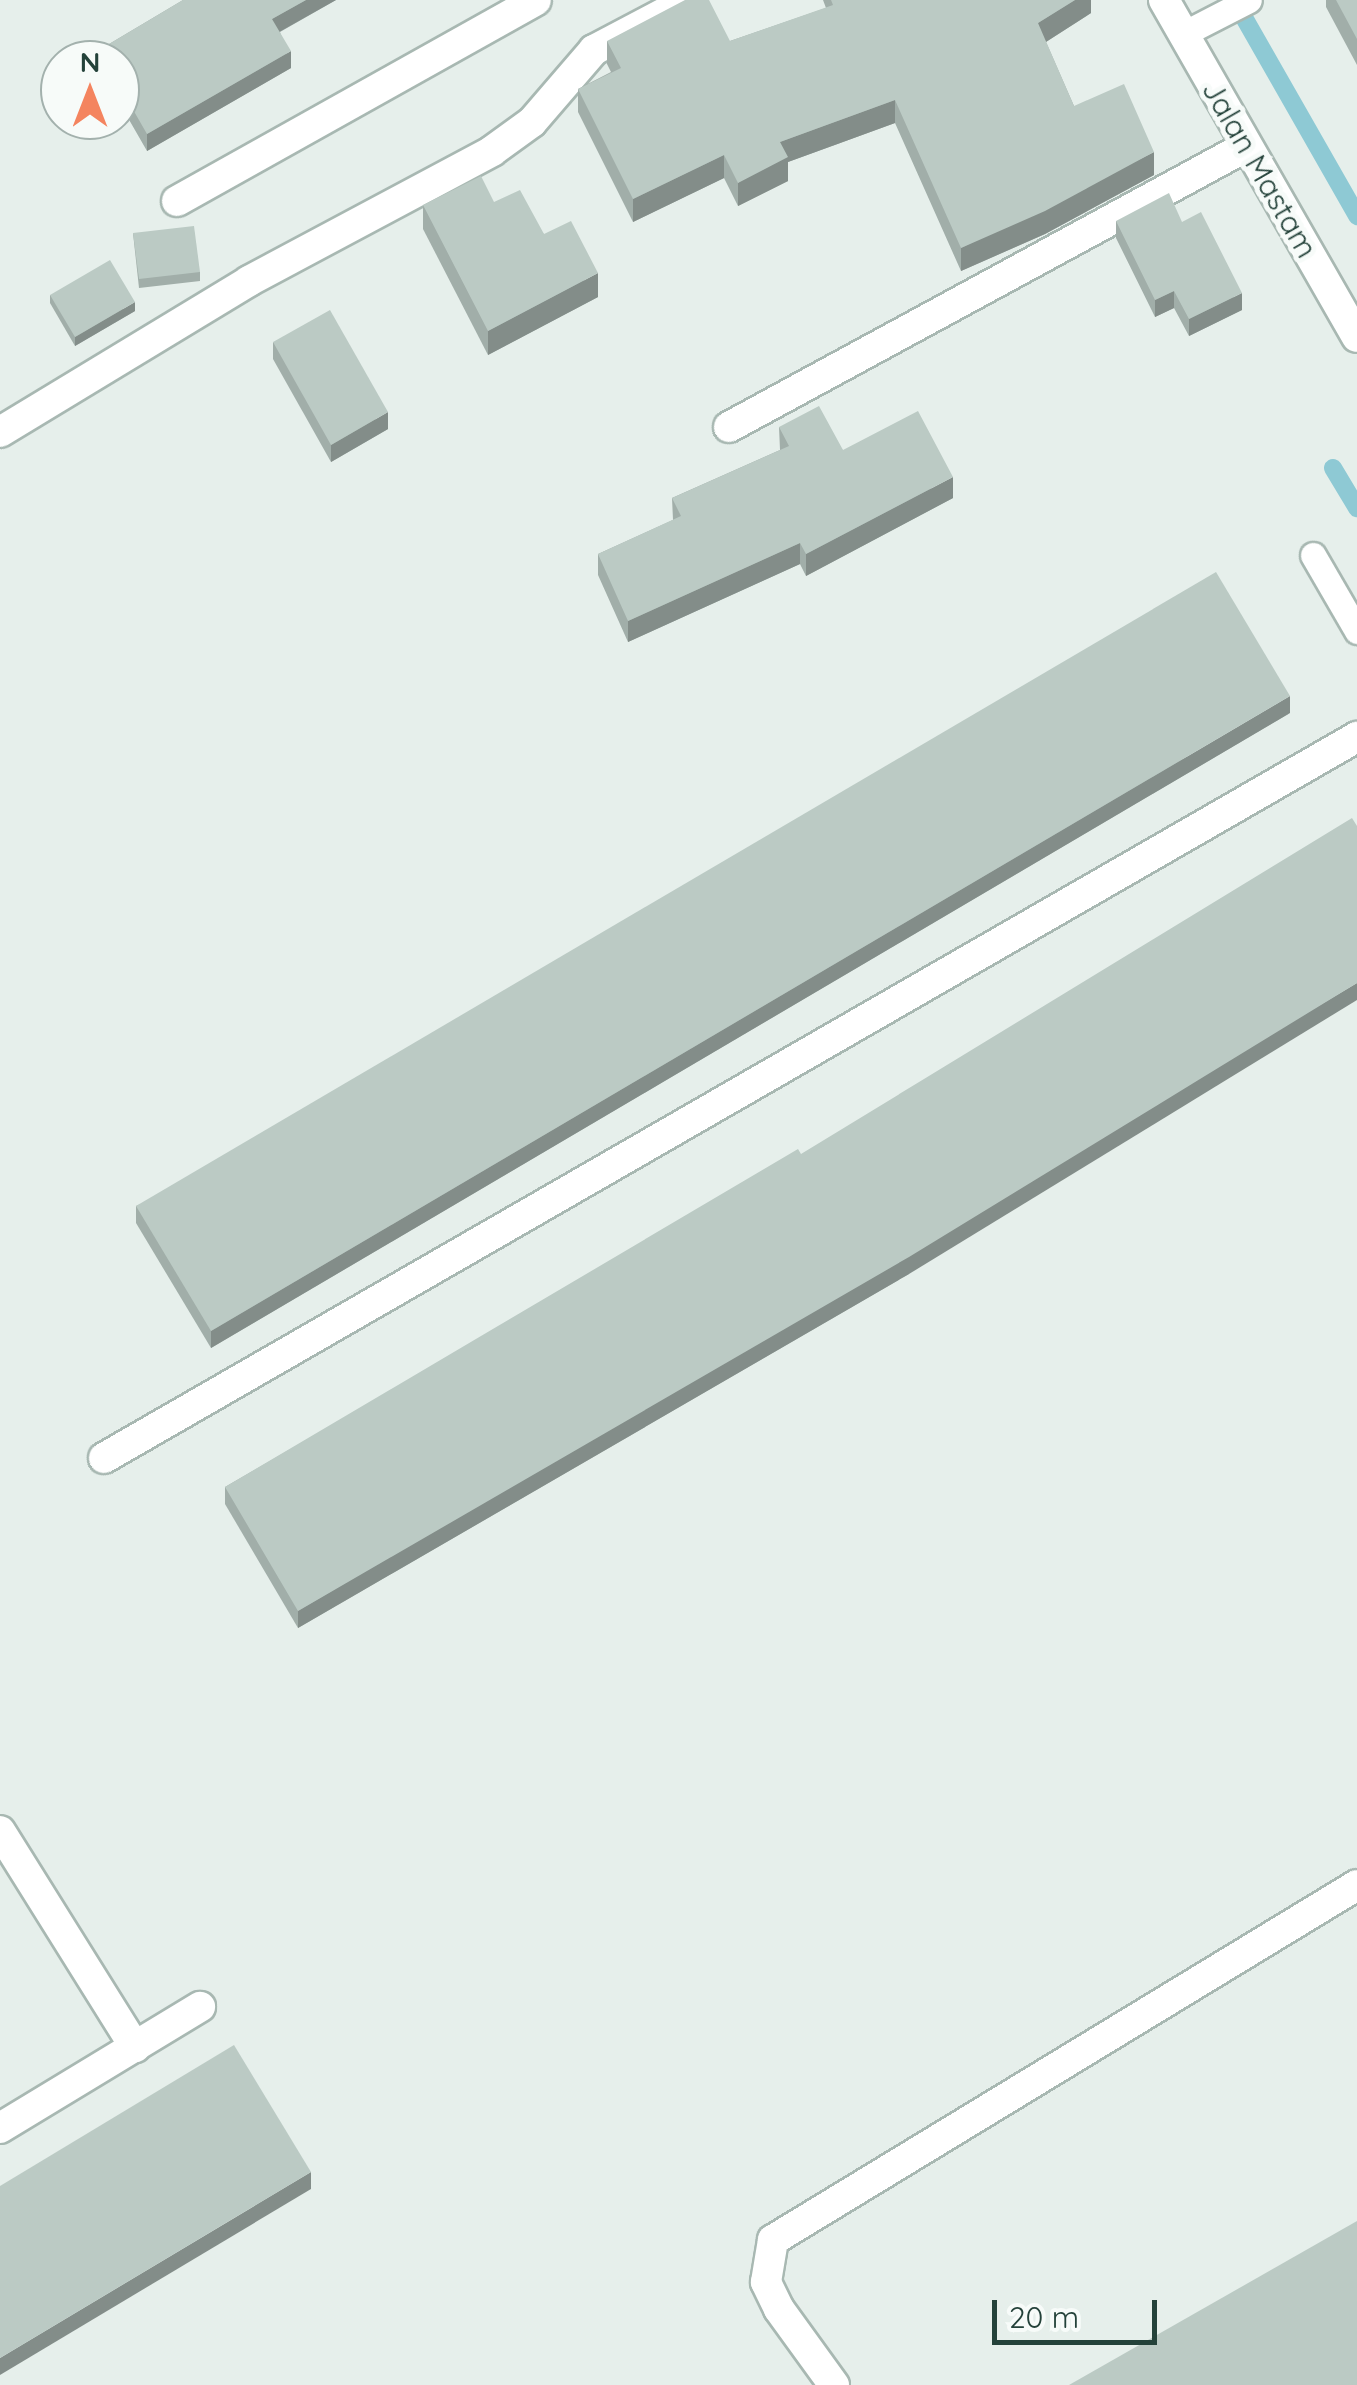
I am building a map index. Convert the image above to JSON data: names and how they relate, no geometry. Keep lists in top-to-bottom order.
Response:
{
  "streets": {
    "street": ["Jalan Mastam"]
  },
  "scale_bar": "20 m",
  "north": "top"
}
